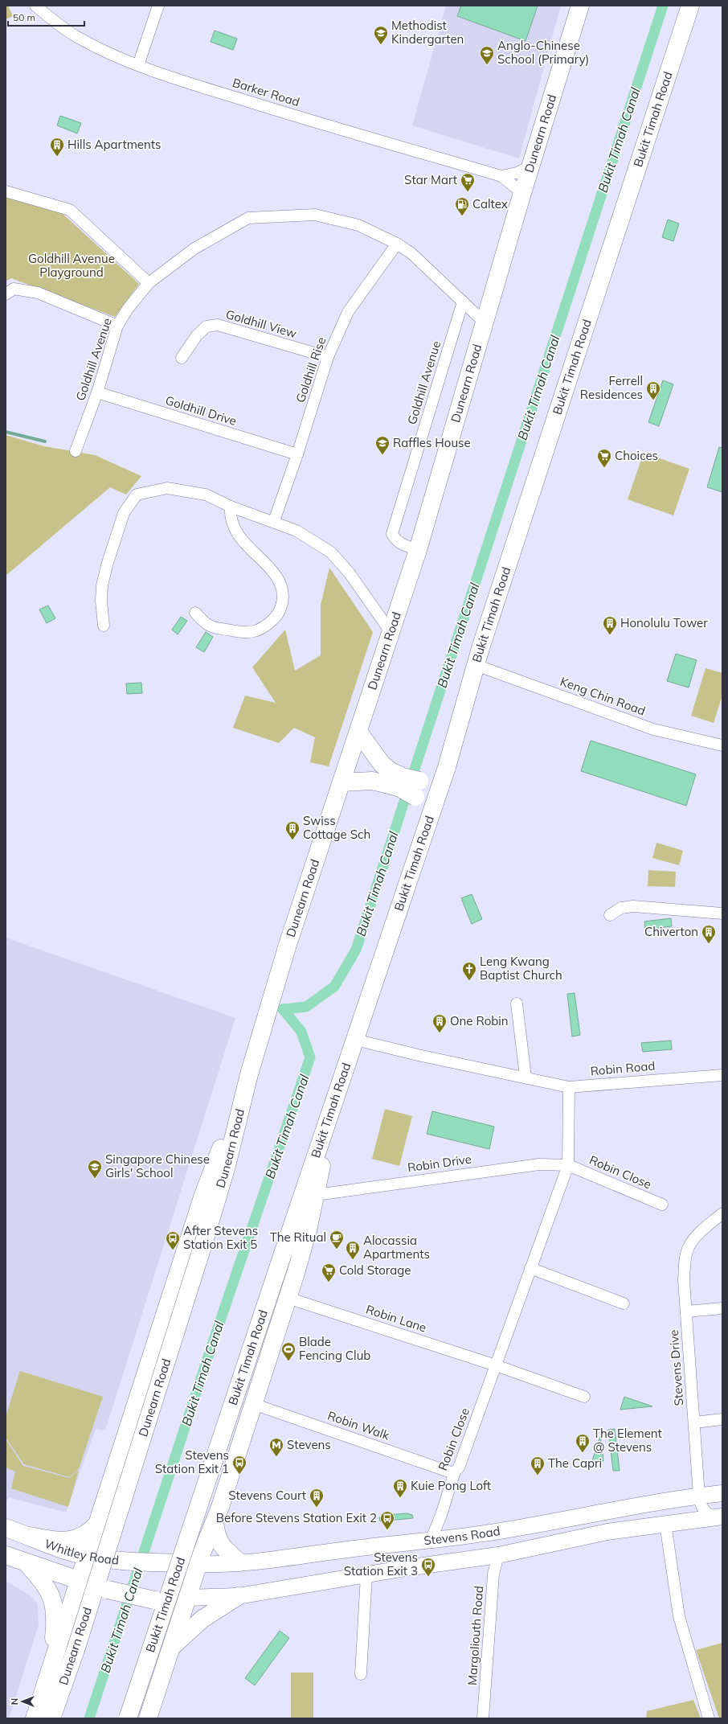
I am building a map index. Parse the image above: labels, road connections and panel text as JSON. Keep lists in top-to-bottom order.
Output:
{
  "streets": {
    "main road": [
      "Bukit Timah Road",
      "Dunearn Road",
      "Stevens Road",
      "Whitley Road"
    ],
    "street": [
      "Barker Road",
      "Goldhill View",
      "Goldhill Avenue",
      "Goldhill Rise",
      "Goldhill Drive",
      "Keng Chin Road",
      "Robin Road",
      "Robin Drive",
      "Robin Close",
      "Robin Lane",
      "Stevens Drive",
      "Robin Walk",
      "Margoliouth Road"
    ]
  },
  "crossings": [
    ["Barker Road", "Dunearn Road"],
    ["Bukit Timah Road", "Keng Chin Road"],
    ["Bukit Timah Road", "Robin Road"],
    ["Dunearn Road", "Goldhill Avenue"],
    ["Goldhill View", "Goldhill Rise"],
    ["Goldhill Avenue", "Goldhill Rise"],
    ["Goldhill Avenue", "Goldhill Drive"],
    ["Goldhill Rise", "Goldhill Drive"],
    ["Robin Road", "Robin Close"],
    ["Robin Drive", "Robin Close"],
    ["Robin Close", "Robin Lane"],
    ["Robin Close", "Robin Walk"],
    ["Robin Close", "Stevens Road"],
    ["Stevens Drive", "Stevens Road"],
    ["Stevens Road", "Whitley Road"],
    ["Stevens Road", "Margoliouth Road"]
  ],
  "water": ["Bukit Timah Canal"],
  "parks": ["Goldhill Avenue Playground"],
  "places": {
    "school or university": [
      "Methodist Kindergarten",
      "Anglo-Chinese School (Primary)",
      "Raffles House",
      "Singapore Chinese Girls' School"
    ],
    "building": [
      "Hills Apartments",
      "Ferrell Residences",
      "Honolulu Tower",
      "Swiss Cottage Sch",
      "Chiverton",
      "One Robin",
      "Alocassia Apartments",
      "The Element @ Stevens",
      "The Capri",
      "Kuie Pong Loft",
      "Stevens Court"
    ],
    "supermarket": ["Star Mart", "Choices", "Cold Storage"],
    "fuel station": ["Caltex"],
    "church": ["Leng Kwang Baptist Church"],
    "cafe": ["The Ritual"],
    "bus stop": [
      "After Stevens Station Exit 5",
      "Stevens Station Exit 1",
      "Before Stevens Station Exit 2",
      "Stevens Station Exit 3"
    ],
    "sports": ["Blade Fencing Club"],
    "metro station": ["Stevens"]
  },
  "scale_bar": "50 m",
  "north": "left"
}
